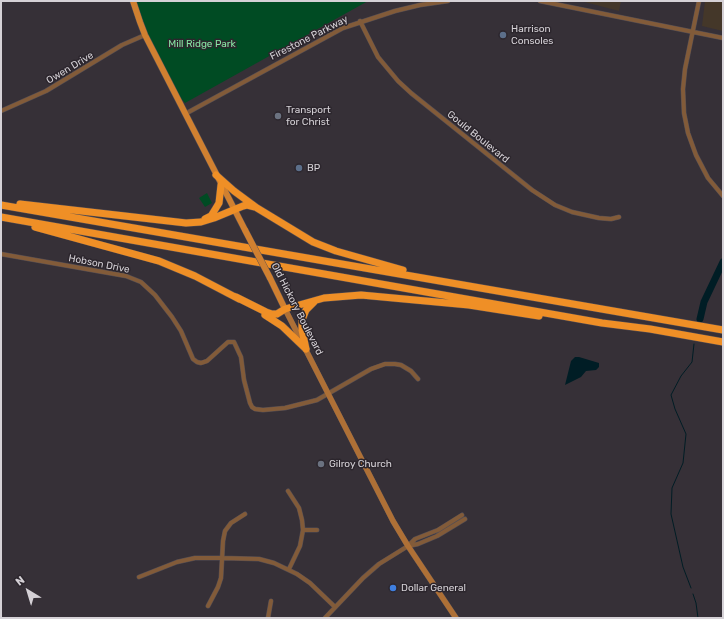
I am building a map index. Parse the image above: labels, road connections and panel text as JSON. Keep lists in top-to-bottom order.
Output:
{
  "streets": {
    "main road": ["Old Hickory Boulevard"],
    "street": [
      "Firestone Parkway",
      "Owen Drive",
      "Gould Boulevard",
      "Hobson Drive"
    ]
  },
  "crossings": [
    ["Firestone Parkway", "Gould Boulevard"],
    ["Firestone Parkway", "Old Hickory Boulevard"],
    ["Owen Drive", "Old Hickory Boulevard"],
    ["Hobson Drive", "Old Hickory Boulevard"]
  ],
  "parks": ["Mill Ridge Park"],
  "places": [
    "Harrison Consoles",
    "Transport for Christ",
    "BP",
    "Gilroy Church",
    "Dollar General"
  ],
  "north": "top left"
}
